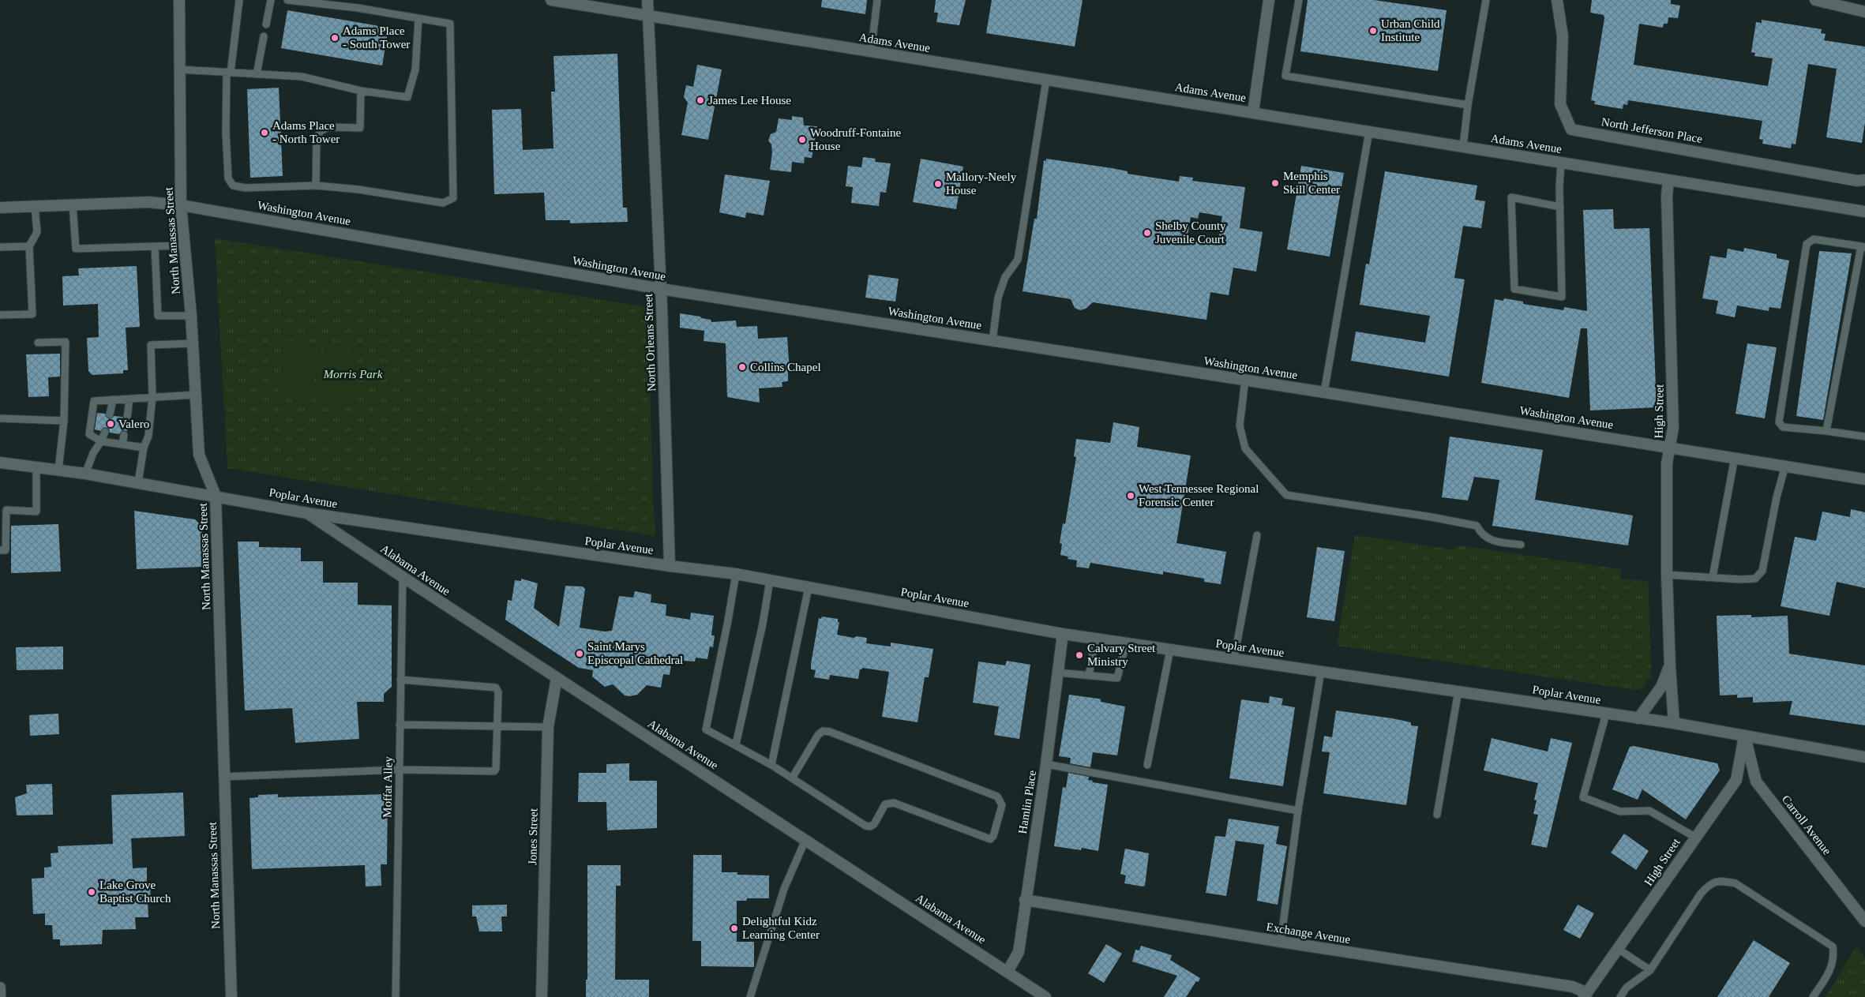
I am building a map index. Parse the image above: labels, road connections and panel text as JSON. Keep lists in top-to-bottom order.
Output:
{
  "streets": {
    "street": [
      "Adams Avenue",
      "North Jefferson Place",
      "Washington Avenue",
      "North Manassas Street",
      "North Orleans Street",
      "High Street",
      "Poplar Avenue",
      "Alabama Avenue",
      "Hamlin Place",
      "Carroll Avenue",
      "Jones Street",
      "Exchange Avenue"
    ],
    "lane": ["Moffat Alley"]
  },
  "crossings": [
    ["Adams Avenue", "North Orleans Street"],
    ["Adams Avenue", "High Street"],
    ["Washington Avenue", "North Manassas Street"],
    ["Washington Avenue", "North Orleans Street"],
    ["Washington Avenue", "High Street"],
    ["North Manassas Street", "Poplar Avenue"],
    ["North Orleans Street", "Poplar Avenue"],
    ["High Street", "Poplar Avenue"],
    ["High Street", "Carroll Avenue"],
    ["High Street", "Exchange Avenue"],
    ["Poplar Avenue", "Alabama Avenue"],
    ["Poplar Avenue", "Hamlin Place"],
    ["Poplar Avenue", "Carroll Avenue"],
    ["Alabama Avenue", "Moffat Alley"],
    ["Alabama Avenue", "Hamlin Place"],
    ["Alabama Avenue", "Jones Street"],
    ["Hamlin Place", "Exchange Avenue"]
  ],
  "parks": ["Morris Park"],
  "places": [
    "Urban Child Institute",
    "Adams Place - South Tower",
    "James Lee House",
    "Adams Place - North Tower",
    "Woodruff-Fontaine House",
    "Memphis Skill Center",
    "Mallory-Neely House",
    "Shelby County Juvenile Court",
    "Collins Chapel",
    "Valero",
    "West Tennessee Regional Forensic Center",
    "Saint Marys Episcopal Cathedral",
    "Calvary Street Ministry",
    "Lake Grove Baptist Church",
    "Delightful Kidz Learning Center"
  ]
}
